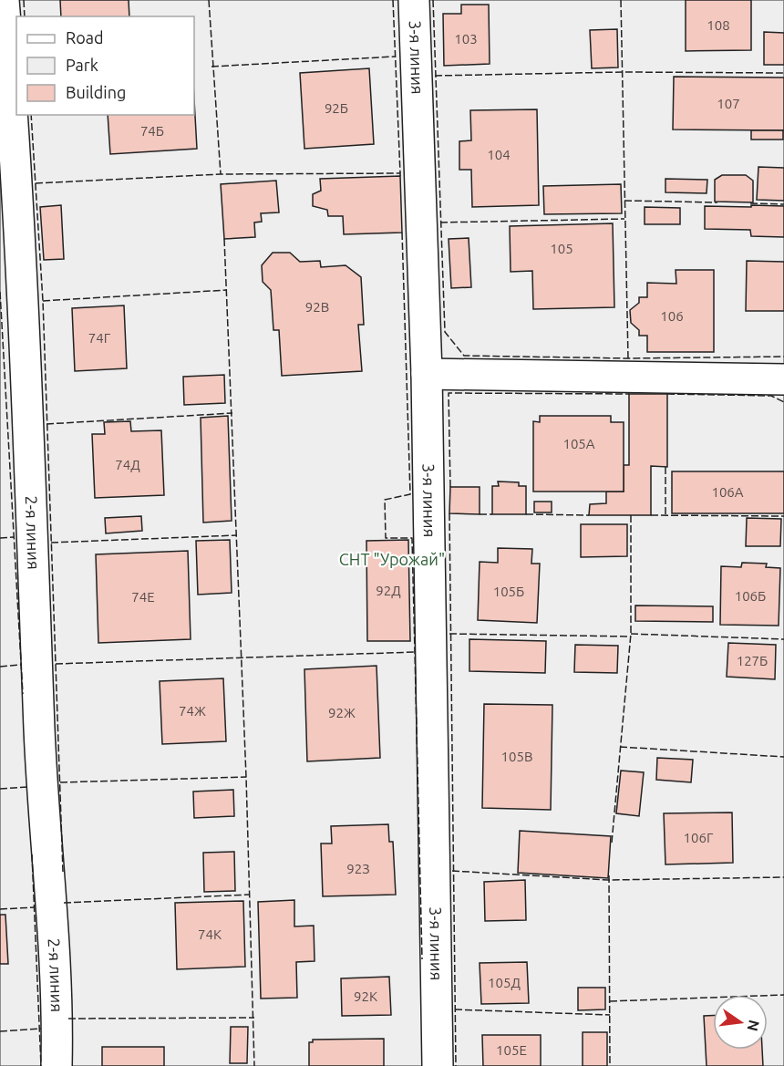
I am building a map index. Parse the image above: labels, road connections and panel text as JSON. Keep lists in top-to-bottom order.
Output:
{
  "streets": {
    "street": ["3-я линия", "2-я линия"]
  },
  "parks": ["СНТ \"Урожай\""],
  "house_numbers": [
    "108",
    "103",
    "107",
    "92Б",
    "74Б",
    "104",
    "105",
    "92В",
    "106",
    "74Г",
    "105А",
    "74Д",
    "106А",
    "92Д",
    "105Б",
    "106Б",
    "74Е",
    "127Б",
    "74Ж",
    "92Ж",
    "105В",
    "106Г",
    "92З",
    "74К",
    "105Д",
    "92К",
    "105Е"
  ],
  "legend": ["Road", "Park", "Building"],
  "north": "right"
}
